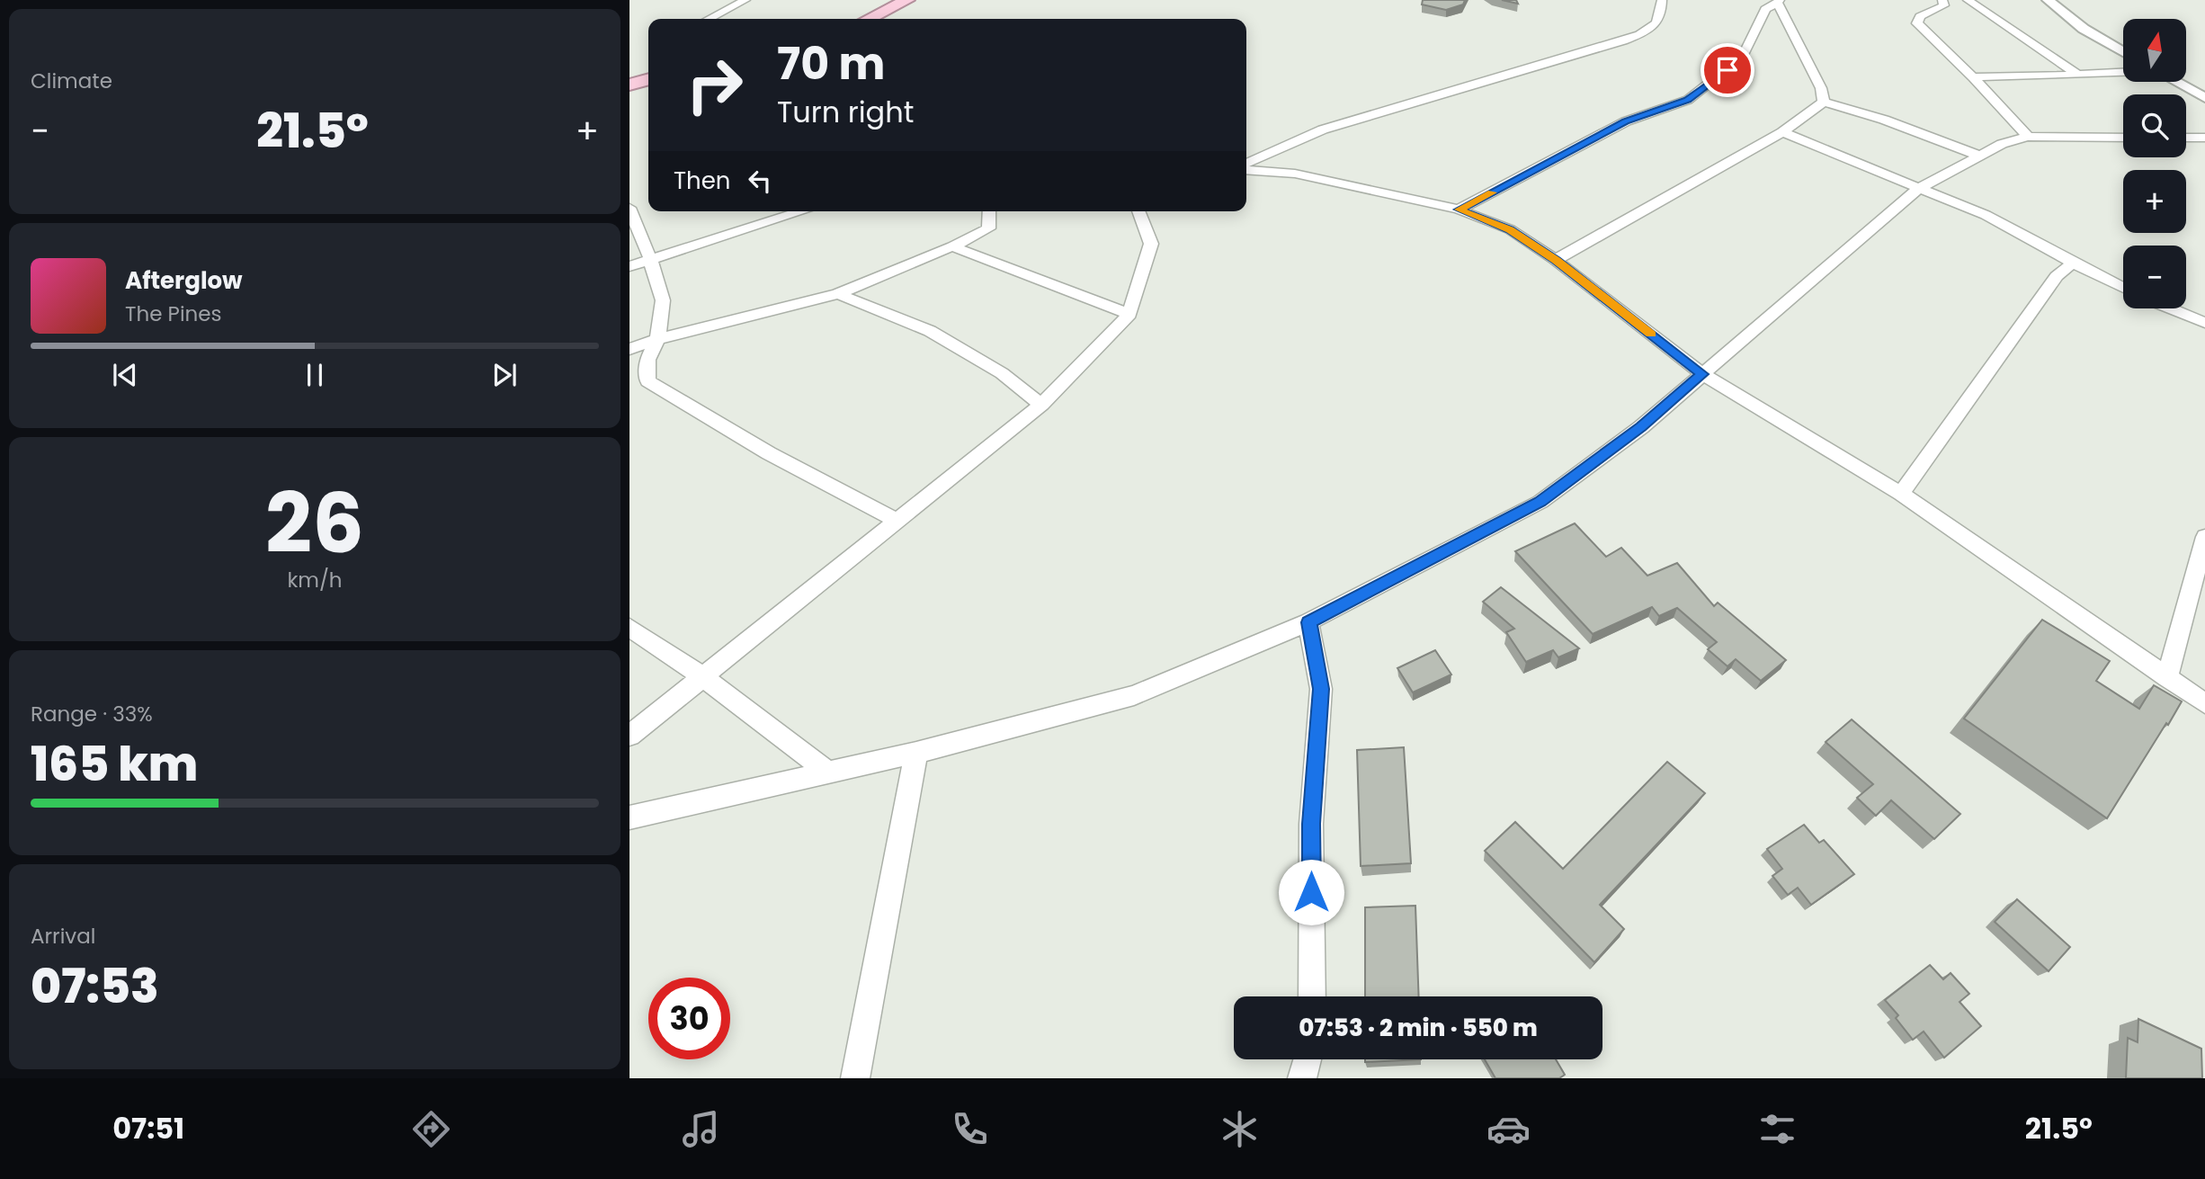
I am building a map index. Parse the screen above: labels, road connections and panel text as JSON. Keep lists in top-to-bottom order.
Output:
{
  "north": "top",
  "page": {
    "tile": [
      "Climate",
      ["26", "km/h"],
      ["Range · 33%", "165 km"],
      ["Arrival", "07:53"]
    ],
    "map_buttons": ["+", "−"],
    "turn": ["70 m", "Turn right"],
    "heat": ["−", "21.5°", "+"],
    "then": "Then",
    "song": ["Afterglow", "The Pines"],
    "limit": "30",
    "trip": "07:53 · 2 min · 550 m",
    "tabs": ["07:51", "21.5°"]
  }
}
